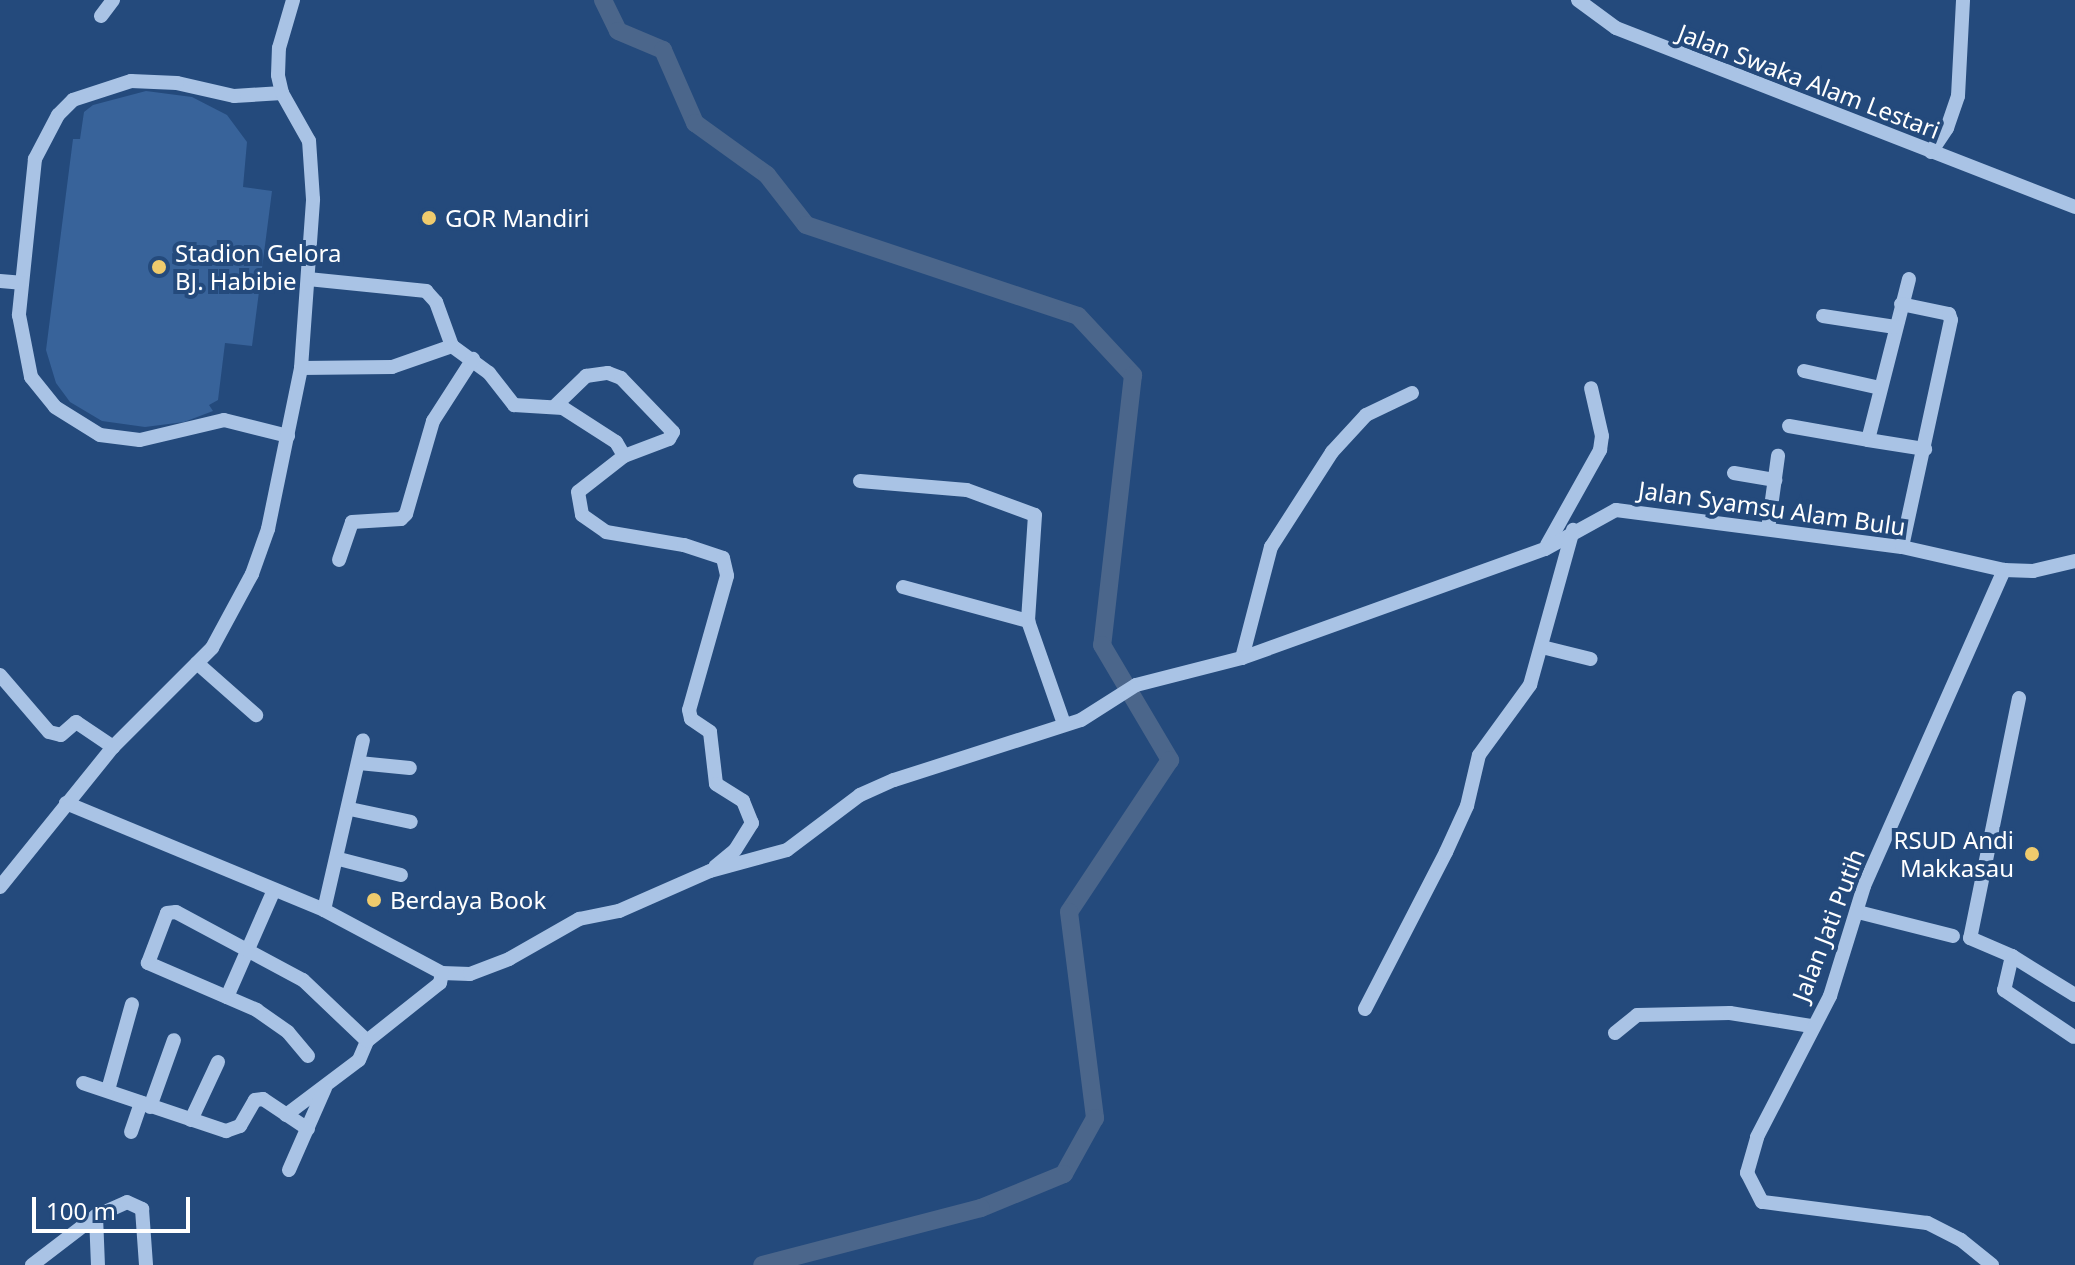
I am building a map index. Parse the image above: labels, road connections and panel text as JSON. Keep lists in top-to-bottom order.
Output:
{
  "streets": {
    "street": ["Jalan Swaka Alam Lestari", "Jalan Syamsu Alam Bulu", "Jalan Jati Putih"]
  },
  "crossings": [
    ["Jalan Syamsu Alam Bulu", "Jalan Jati Putih"]
  ],
  "places": [
    "GOR Mandiri",
    "Stadion Gelora BJ. Habibie",
    "RSUD Andi Makkasau",
    "Berdaya Book"
  ],
  "scale_bar": "100 m"
}
